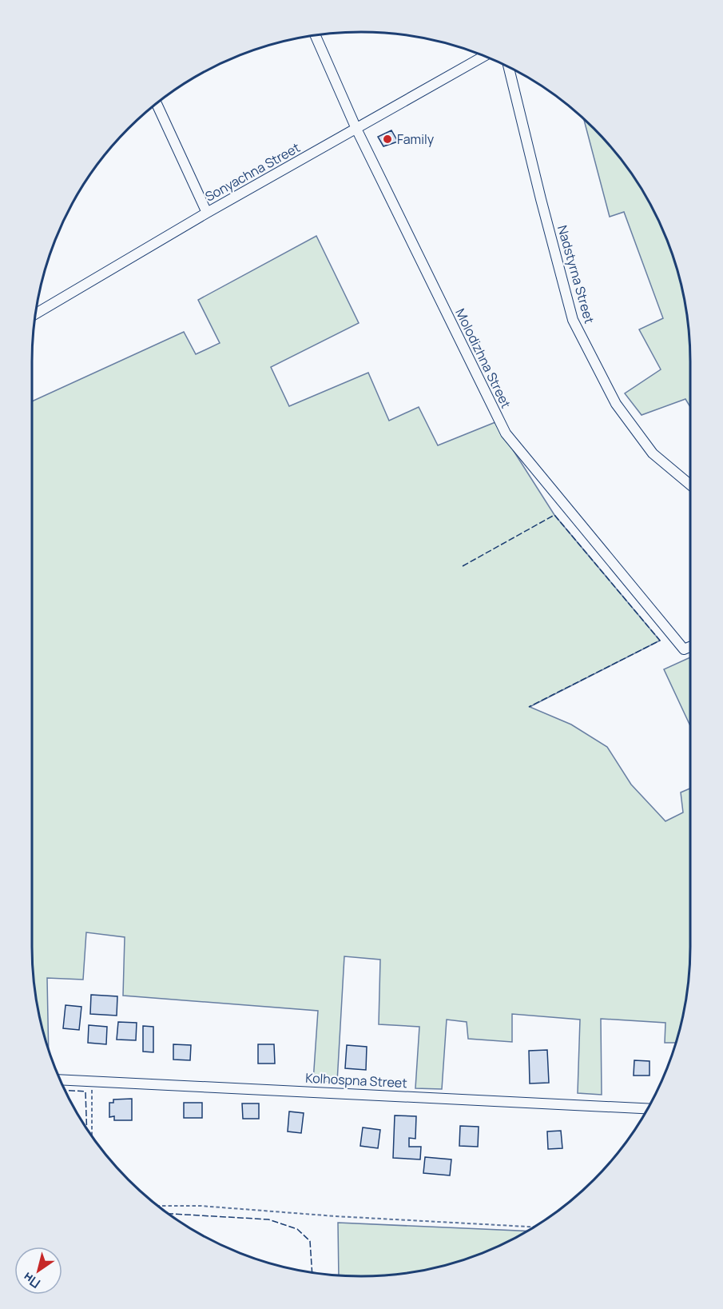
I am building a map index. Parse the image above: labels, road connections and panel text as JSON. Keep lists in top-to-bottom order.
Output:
{
  "streets": {
    "street": [
      "Sonyachna Street",
      "Nadstyrna Street",
      "Molodizhna Street",
      "Kolhospna Street"
    ]
  },
  "crossings": [
    ["Sonyachna Street", "Molodizhna Street"]
  ],
  "places": ["Family"],
  "north": "bottom left"
}
